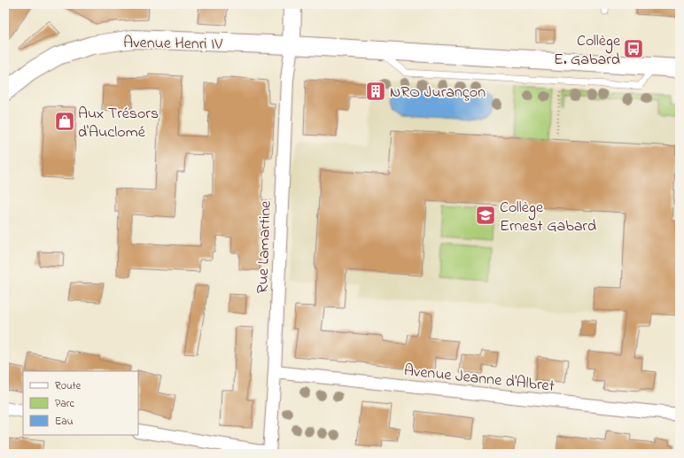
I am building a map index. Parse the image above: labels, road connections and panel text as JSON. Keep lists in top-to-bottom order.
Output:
{
  "streets": {
    "main road": ["Avenue Henri IV"],
    "street": ["Rue Lamartine", "Avenue Jeanne d'Albret"]
  },
  "crossings": [
    ["Avenue Henri IV", "Rue Lamartine"],
    ["Rue Lamartine", "Avenue Jeanne d'Albret"]
  ],
  "places": {
    "bus stop": ["Collège E. Gabard"],
    "building": ["NRO Jurançon"],
    "shop": ["Aux Trésors d'Auclomé"],
    "school or university": ["Collège Ernest Gabard"]
  },
  "legend": ["Route", "Parc", "Eau"]
}
